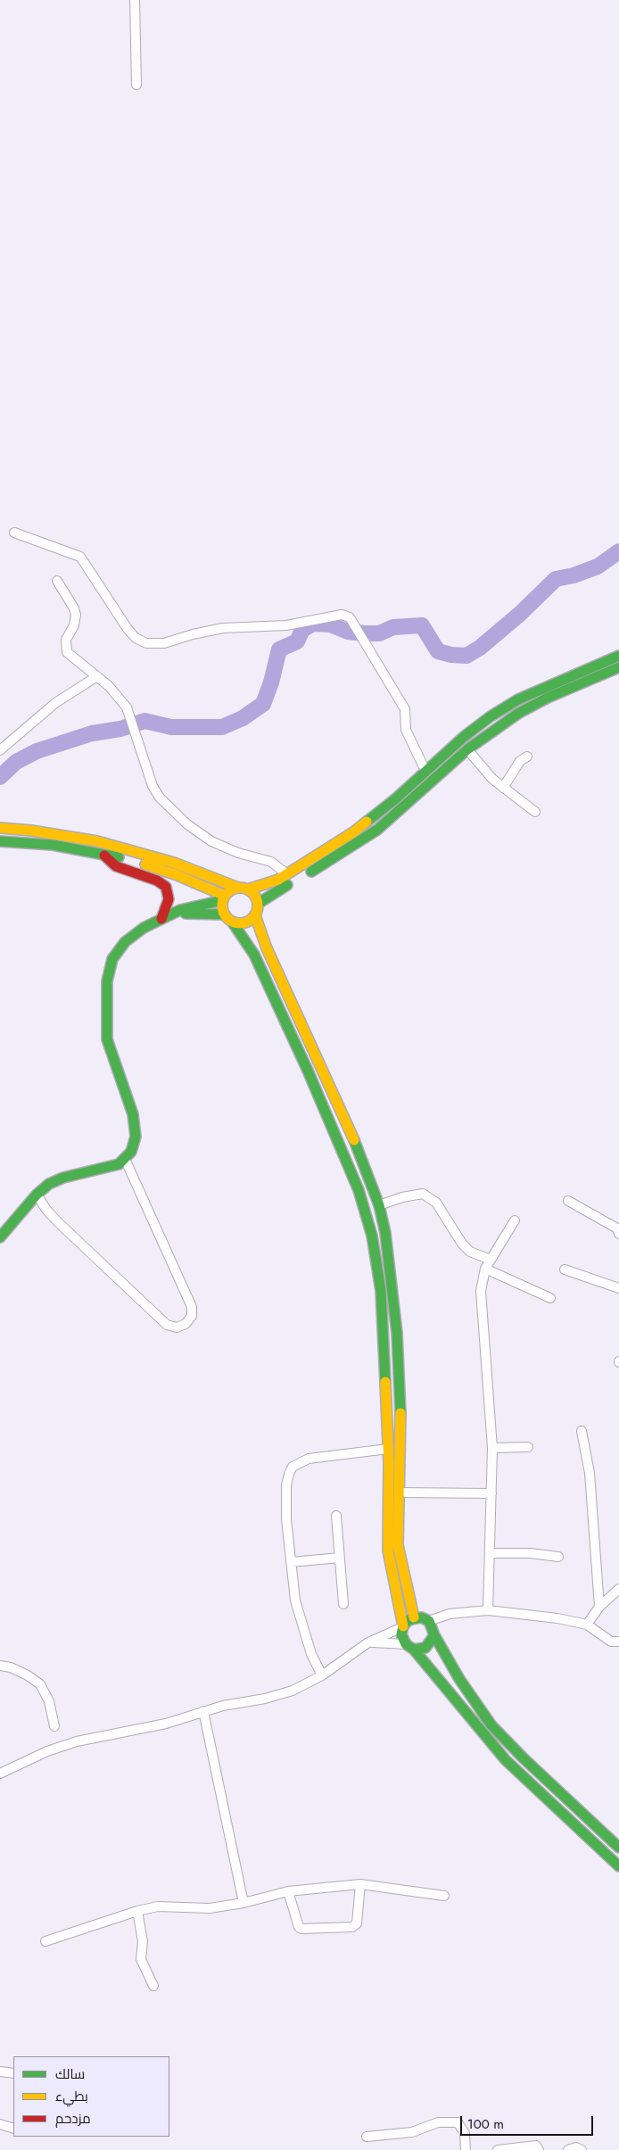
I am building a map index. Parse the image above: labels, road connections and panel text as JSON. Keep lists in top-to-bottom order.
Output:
{
  "legend": ["سالك", "بطيء", "مزدحم"],
  "scale_bar": "100 m"
}
